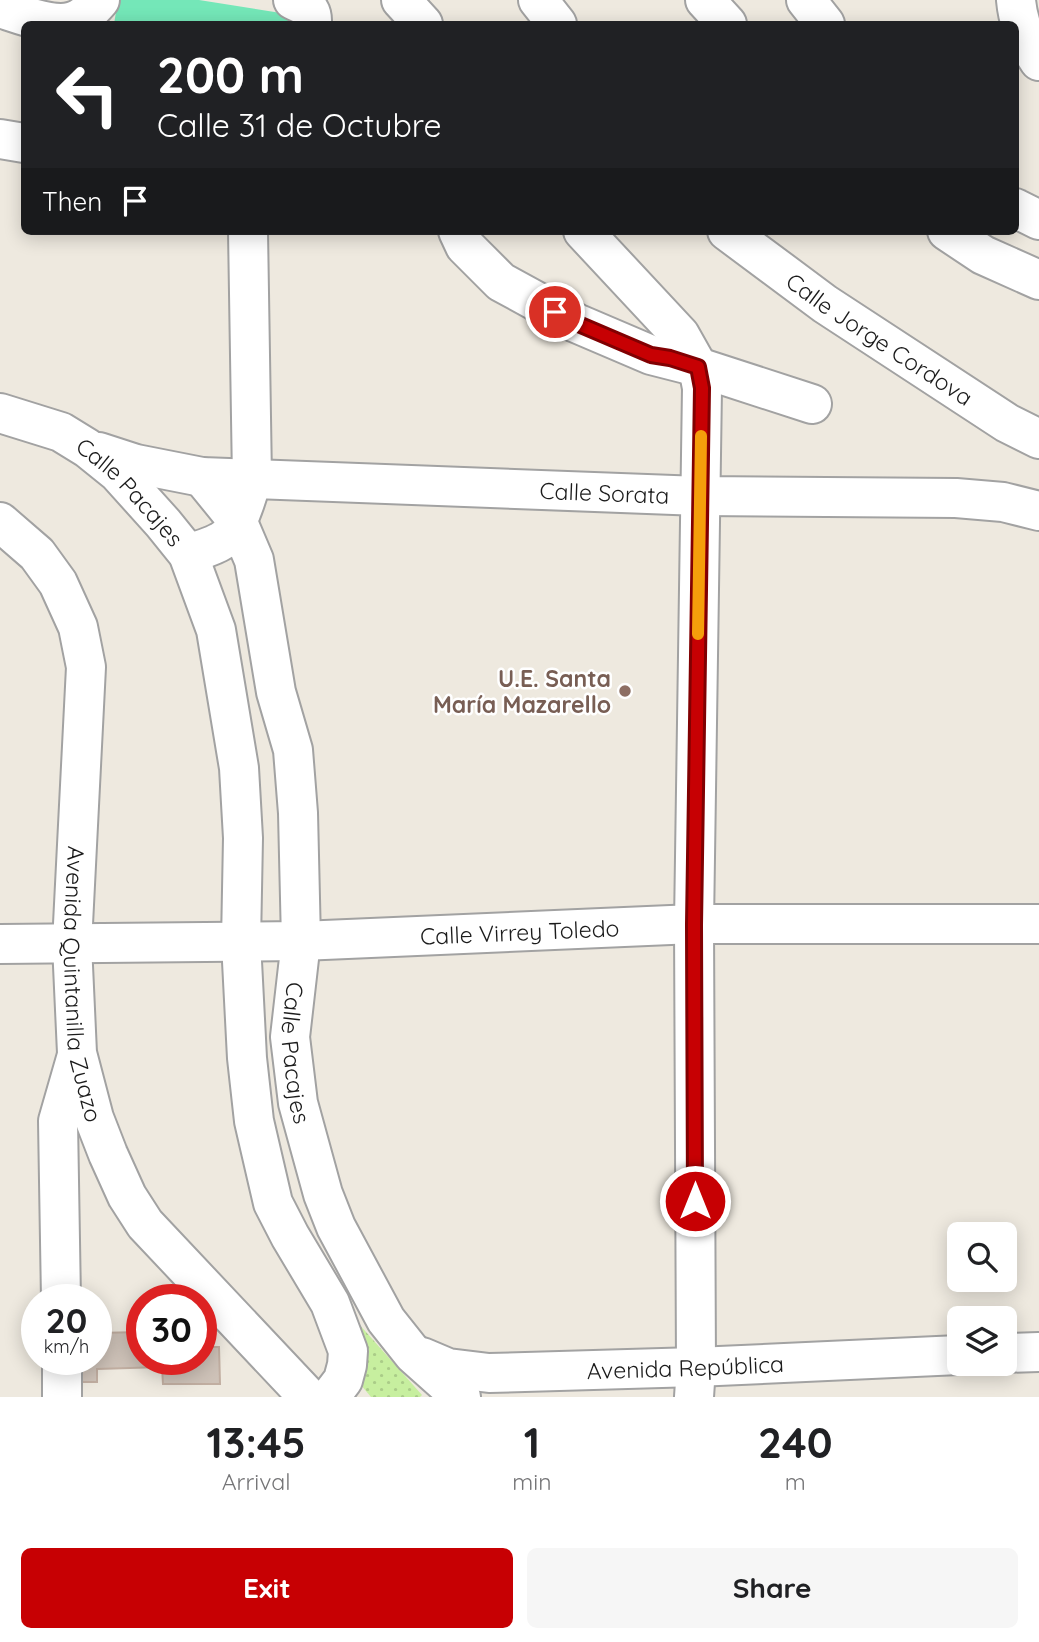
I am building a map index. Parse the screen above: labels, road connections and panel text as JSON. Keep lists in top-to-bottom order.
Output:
{
  "streets": {
    "street": [
      "Calle Jorge Cordova",
      "Calle Sorata",
      "Calle Pacajes",
      "Calle Virrey Toledo",
      "Avenida Quintanilla Zuazo",
      "Avenida República"
    ]
  },
  "crossings": [
    ["Calle Sorata", "Calle Pacajes"],
    ["Calle Pacajes", "Calle Virrey Toledo"],
    ["Calle Pacajes", "Avenida República"],
    ["Calle Virrey Toledo", "Avenida Quintanilla Zuazo"]
  ],
  "places": ["U.E. Santa María Mazarello"],
  "page": {
    "turn": ["200 m", "Calle 31 de Octubre"],
    "then": "Then",
    "speed": "20 km/h",
    "limit": "30",
    "eta": [
      "13:45",
      "Arrival",
      "1",
      "min",
      "240",
      "m"
    ],
    "buttons": ["Exit", "Share"]
  }
}
